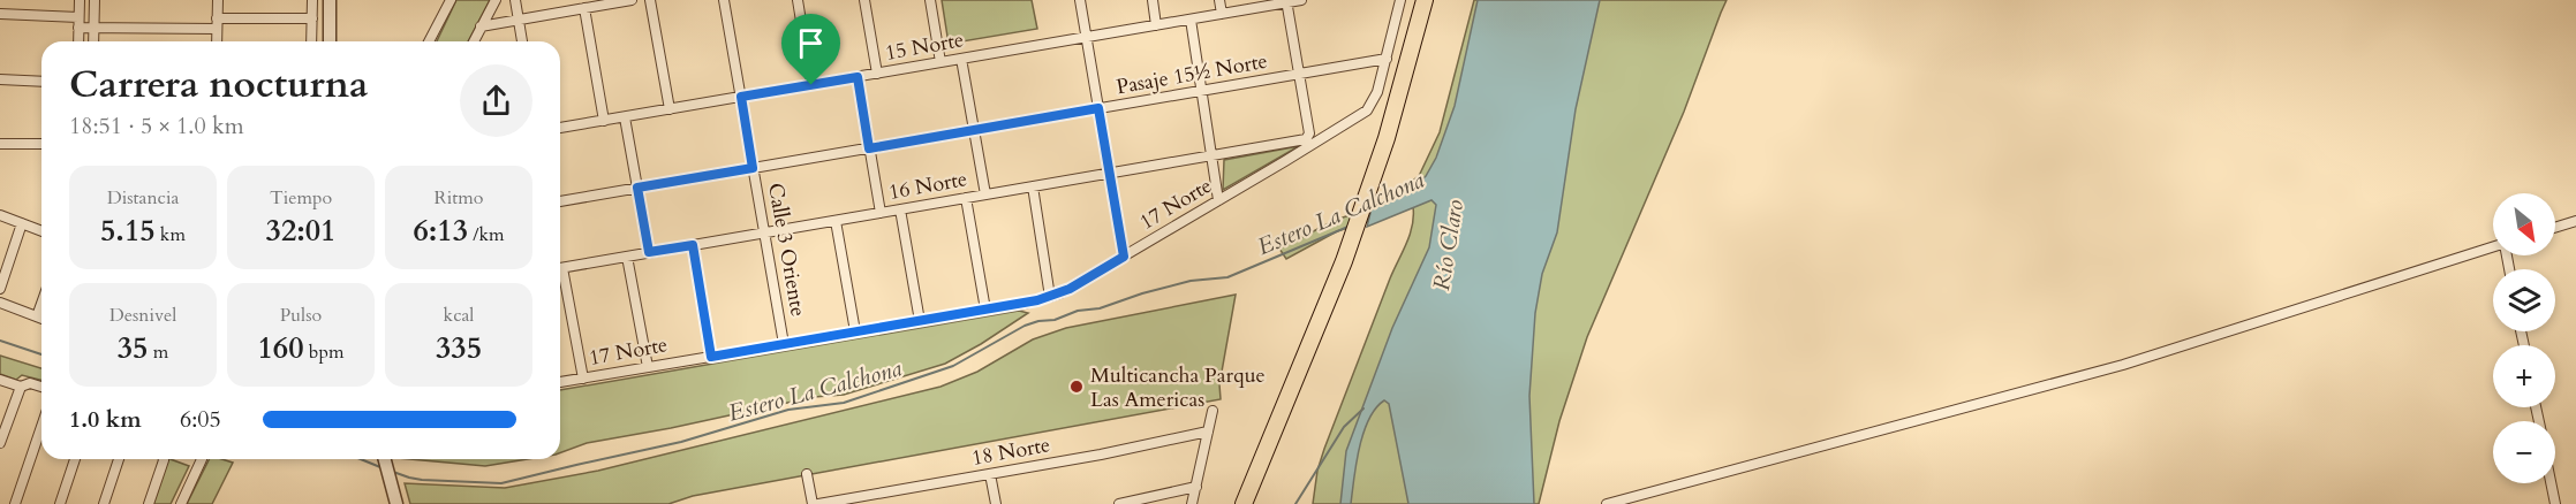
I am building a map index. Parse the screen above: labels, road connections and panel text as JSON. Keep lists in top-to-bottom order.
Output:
{
  "streets": {
    "street": [
      "15 Norte",
      "Pasaje 15½ Norte",
      "16 Norte",
      "17 Norte",
      "Calle 3 Oriente",
      "18 Norte"
    ]
  },
  "crossings": [
    ["15 Norte", "Calle 3 Oriente"],
    ["Pasaje 15½ Norte", "16 Norte"],
    ["Pasaje 15½ Norte", "17 Norte"],
    ["Pasaje 15½ Norte", "Calle 3 Oriente"],
    ["16 Norte", "Calle 3 Oriente"],
    ["17 Norte", "Calle 3 Oriente"]
  ],
  "water": ["Estero La Calchona", "Río Claro"],
  "places": ["Multicancha Parque Las Americas"],
  "north": "bottom right",
  "page": {
    "heading": ["Carrera nocturna", "18:51 · 5 × 1.0 km"],
    "stats": [
      ["Distancia", "5.15 km"],
      ["Tiempo", "32:01"],
      ["Ritmo", "6:13 /km"],
      ["Desnivel", "35 m"],
      ["Pulso", "160 bpm"],
      ["kcal", "335"]
    ],
    "map_buttons": ["+", "−"],
    "list": [
      {
        "name": "1.0 km",
        "note": "6:05"
      }
    ]
  }
}
